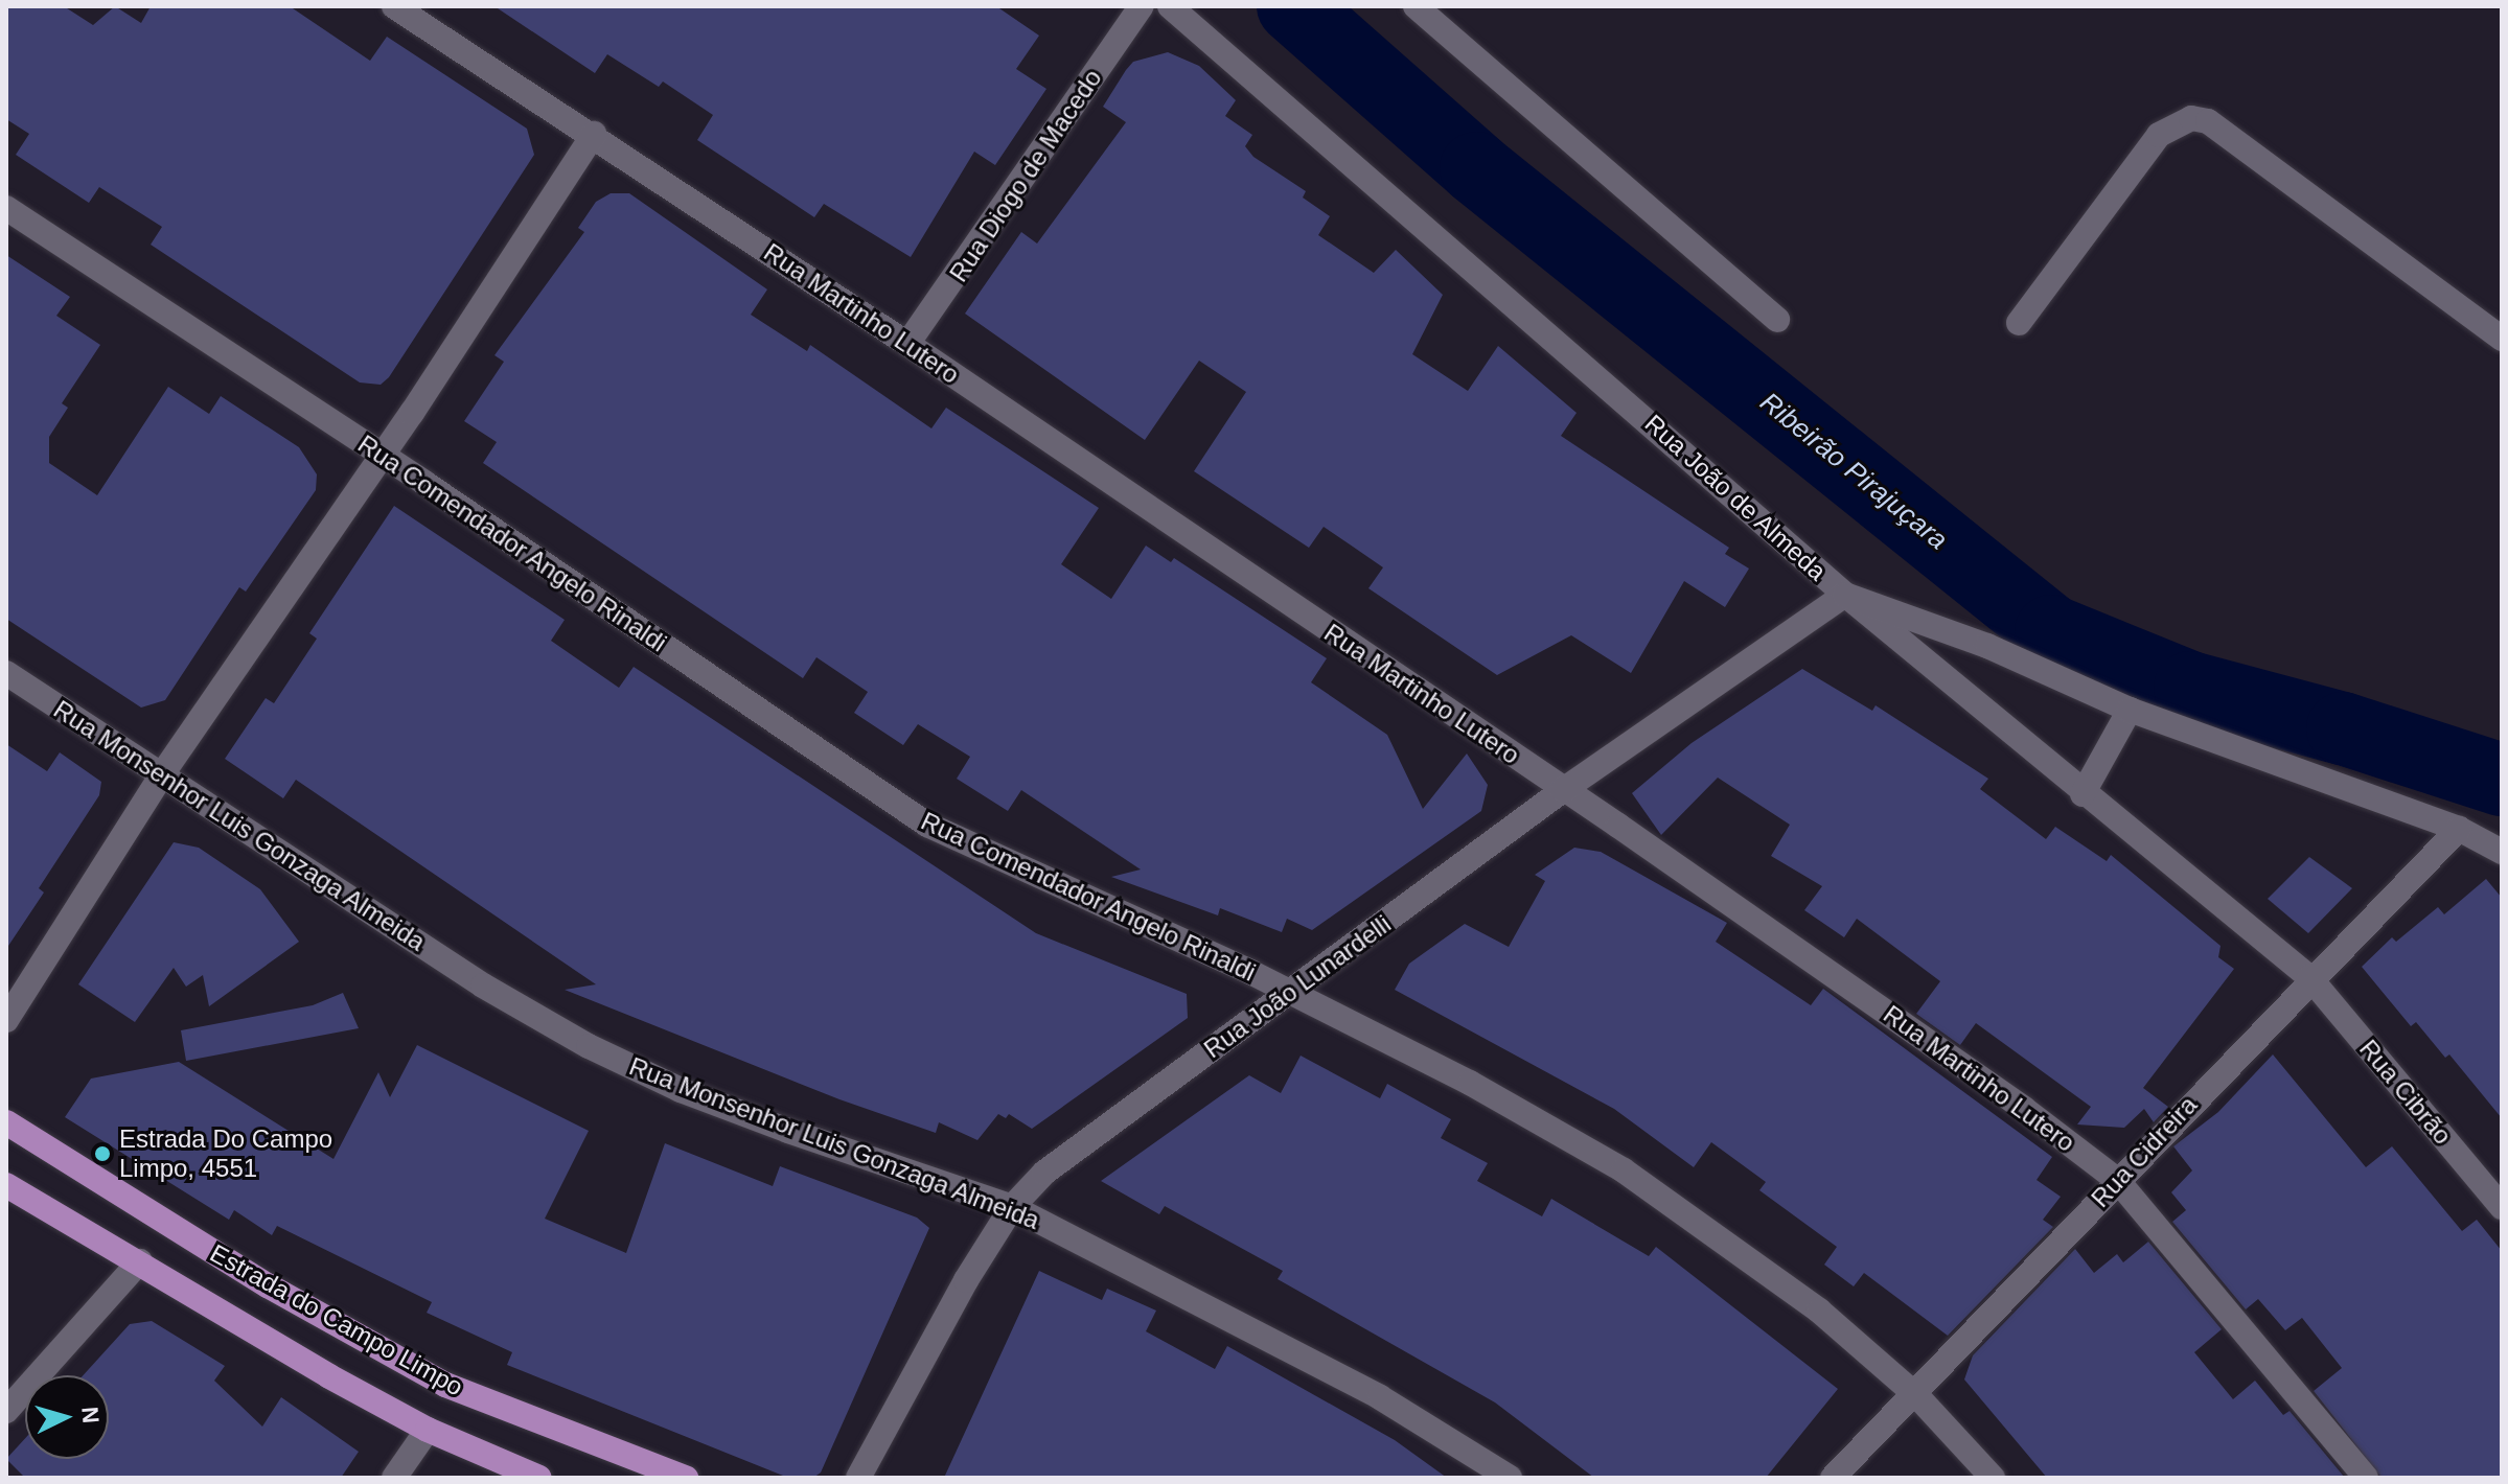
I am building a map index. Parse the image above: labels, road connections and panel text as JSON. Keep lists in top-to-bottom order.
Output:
{
  "streets": {
    "main road": ["Estrada do Campo Limpo"],
    "street": [
      "Rua Diogo de Macedo",
      "Rua Martinho Lutero",
      "Rua João de Almeda",
      "Rua Comendador Angelo Rinaldi",
      "Rua Monsenhor Luis Gonzaga Almeida",
      "Rua João Lunardelli",
      "Rua Cibrão",
      "Rua Cidreira"
    ]
  },
  "crossings": [
    ["Rua Diogo de Macedo", "Rua Martinho Lutero"],
    ["Rua Martinho Lutero", "Rua João Lunardelli"],
    ["Rua Martinho Lutero", "Rua Cidreira"],
    ["Rua João de Almeda", "Rua João Lunardelli"],
    ["Rua João de Almeda", "Rua Cibrão"],
    ["Rua João de Almeda", "Rua Cidreira"],
    ["Rua Comendador Angelo Rinaldi", "Rua João Lunardelli"],
    ["Rua Comendador Angelo Rinaldi", "Rua Cidreira"],
    ["Rua Monsenhor Luis Gonzaga Almeida", "Rua João Lunardelli"],
    ["Rua Cibrão", "Rua Cidreira"]
  ],
  "water": ["Ribeirão Pirajuçara"],
  "places": ["Estrada Do Campo Limpo, 4551"],
  "north": "right"
}
